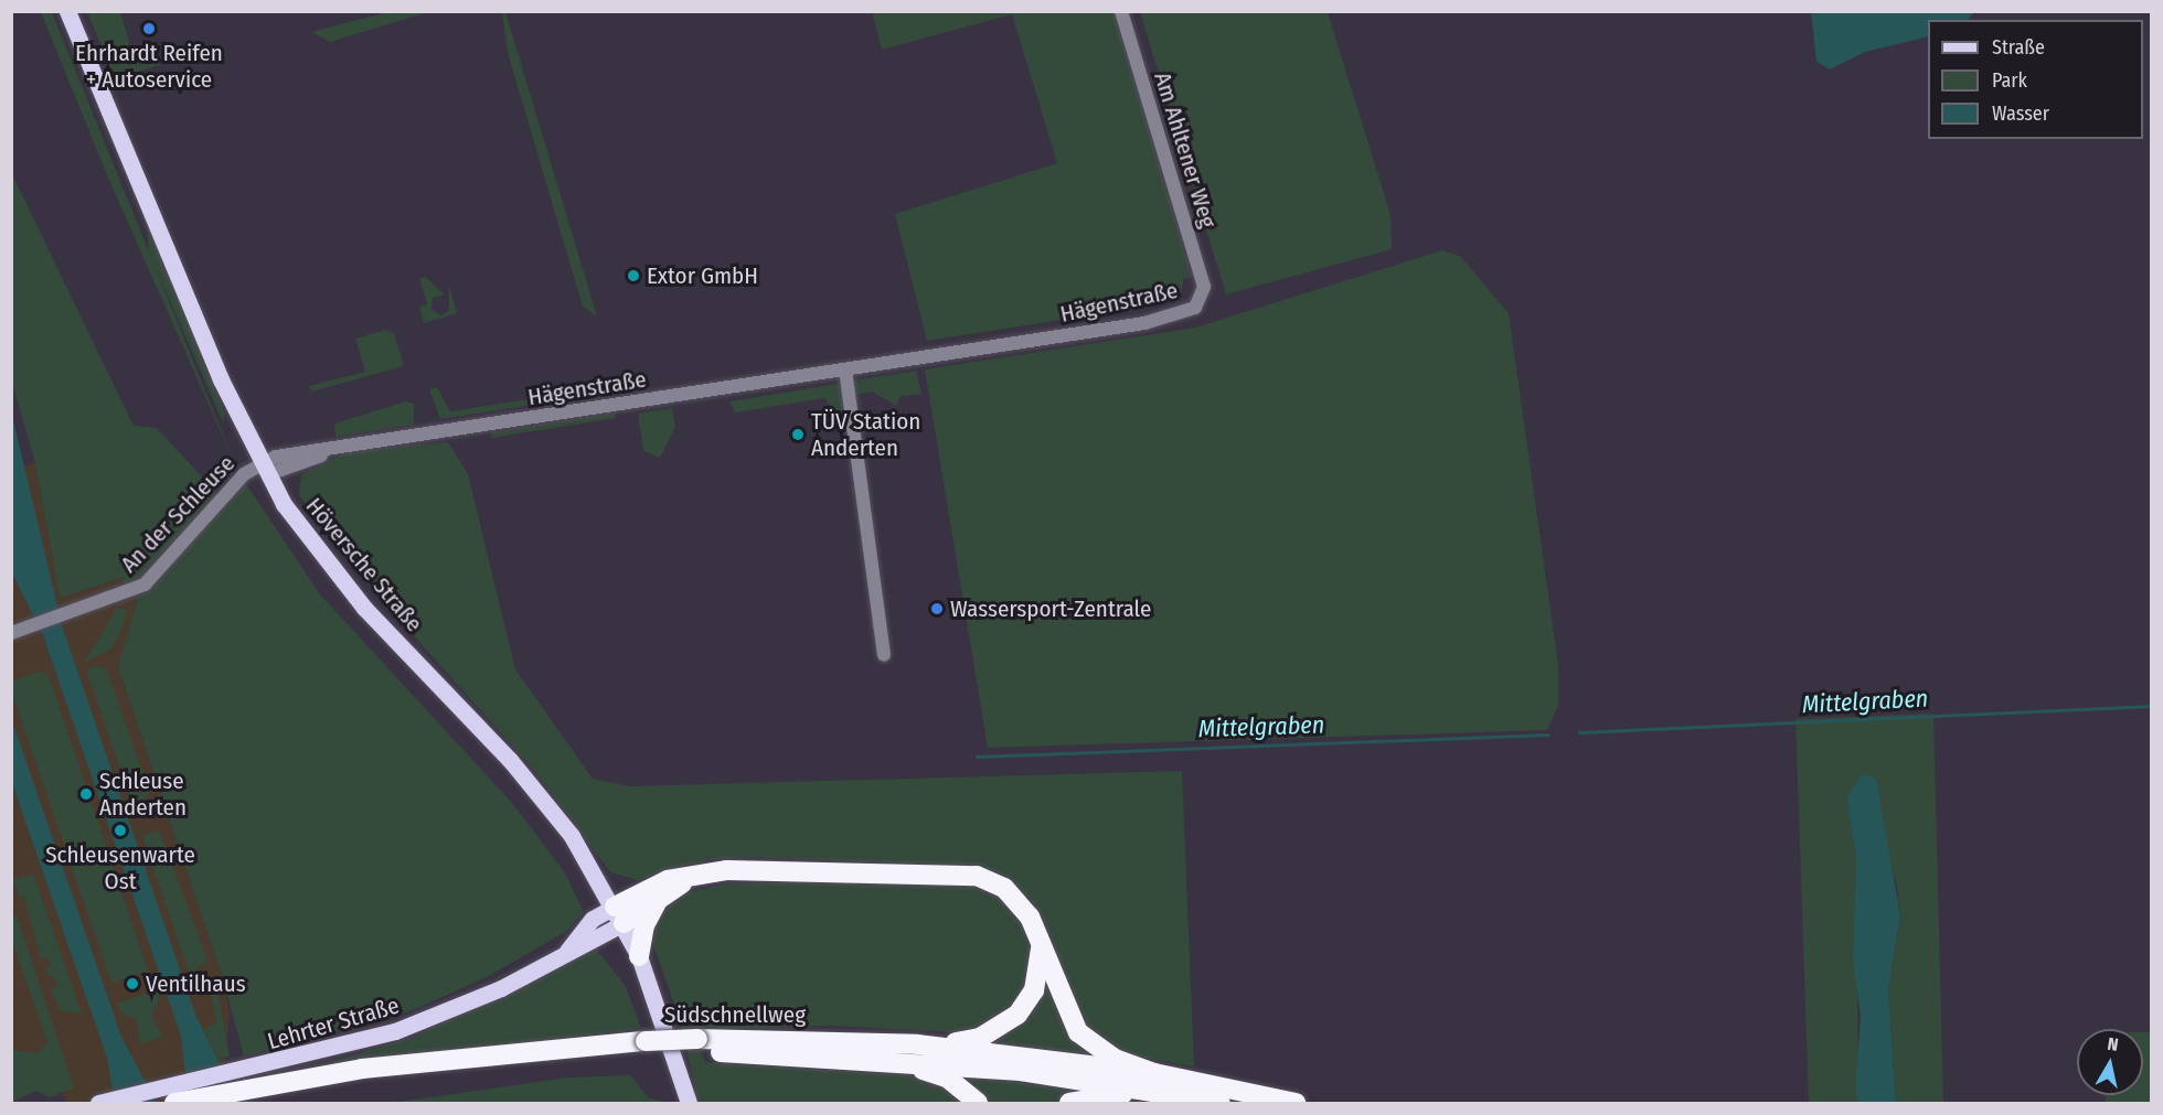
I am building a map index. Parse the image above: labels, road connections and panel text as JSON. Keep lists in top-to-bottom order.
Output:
{
  "streets": {
    "highway": ["Südschnellweg"],
    "main road": ["Höversche Straße", "Lehrter Straße"],
    "street": ["Am Ahltener Weg", "Hägenstraße", "An der Schleuse"]
  },
  "crossings": [
    ["Am Ahltener Weg", "Hägenstraße"],
    ["Hägenstraße", "An der Schleuse"],
    ["Hägenstraße", "Höversche Straße"],
    ["An der Schleuse", "Höversche Straße"],
    ["Höversche Straße", "Lehrter Straße"],
    ["Südschnellweg", "Lehrter Straße"]
  ],
  "water": ["Mittelgraben"],
  "places": [
    "Ehrhardt Reifen + Autoservice",
    "Extor GmbH",
    "TÜV Station Anderten",
    "Wassersport-Zentrale",
    "Schleuse Anderten",
    "Schleusenwarte Ost",
    "Ventilhaus"
  ],
  "legend": ["Straße", "Park", "Wasser"],
  "north": "top"
}
